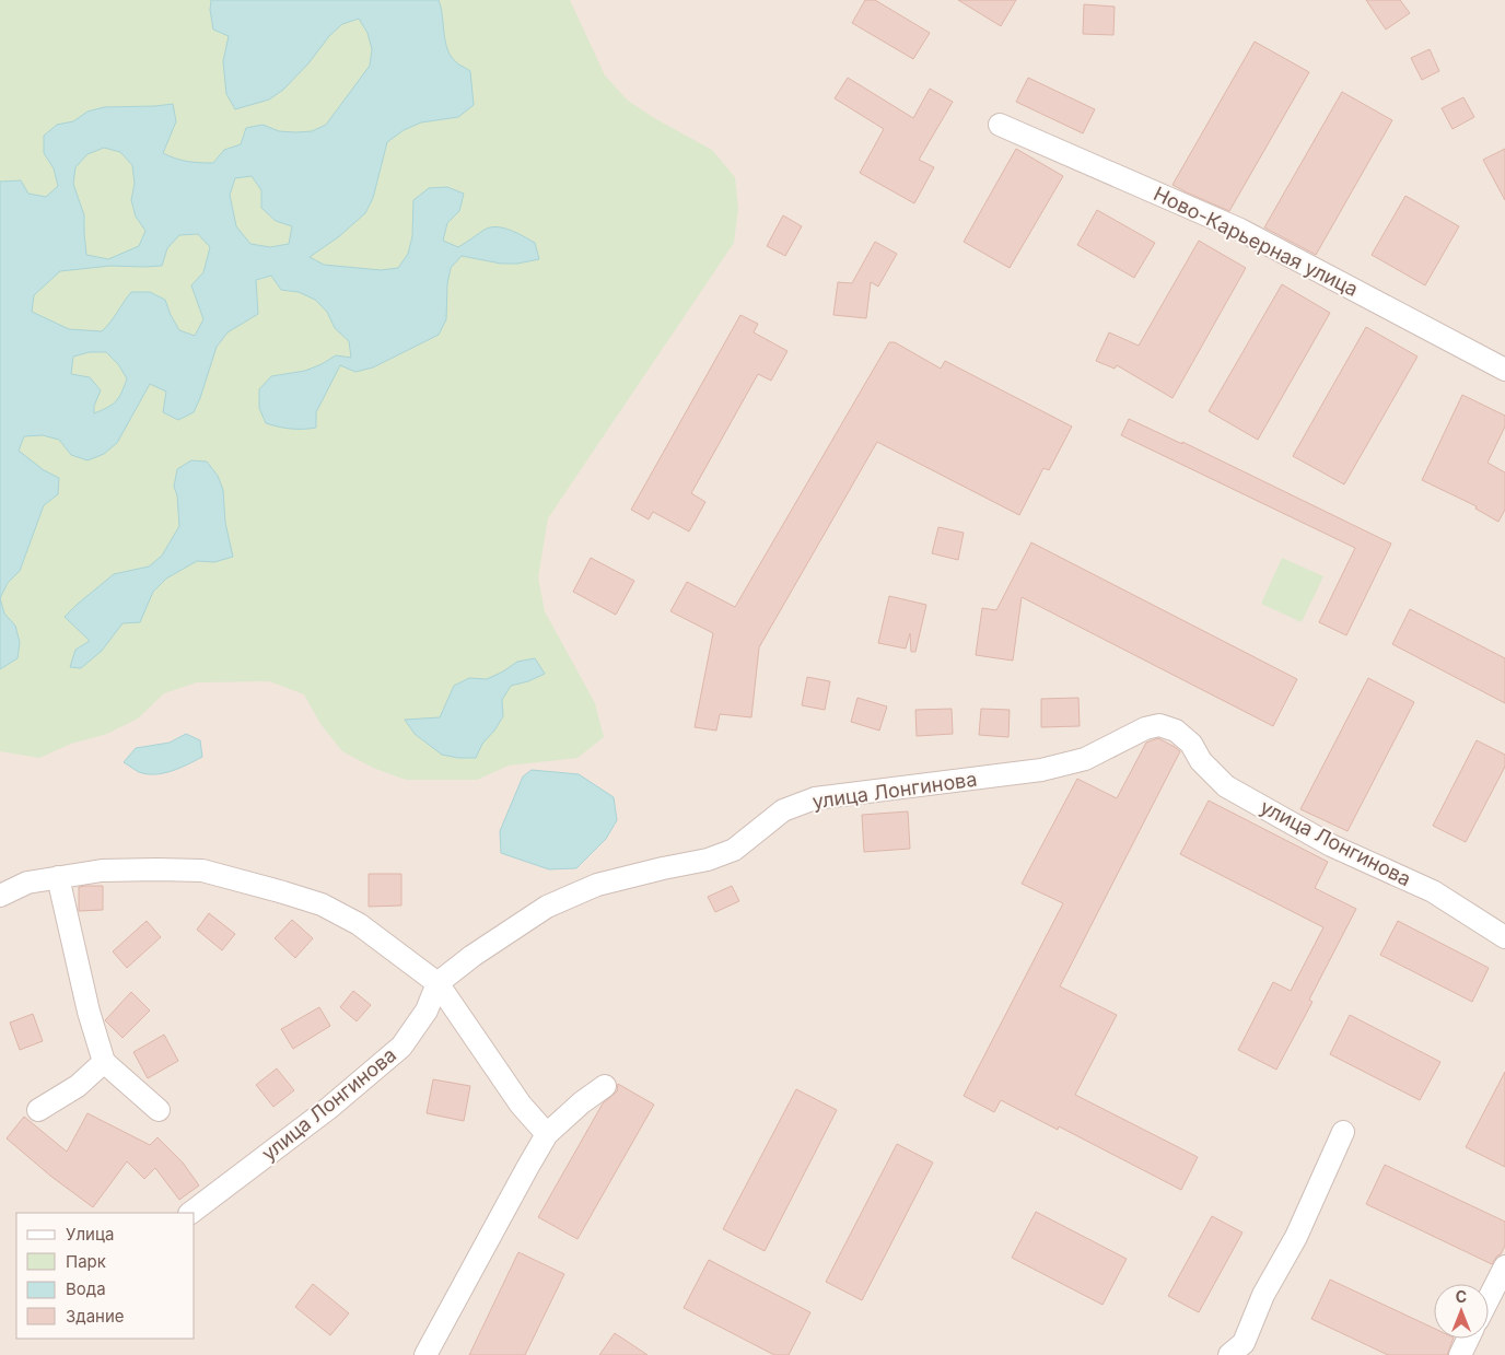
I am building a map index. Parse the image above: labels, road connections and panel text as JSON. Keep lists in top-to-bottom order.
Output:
{
  "streets": {
    "street": ["Ново-Карьерная улица", "улица Лонгинова"]
  },
  "legend": [
    "Улица",
    "Парк",
    "Вода",
    "Здание"
  ],
  "north": "top"
}
